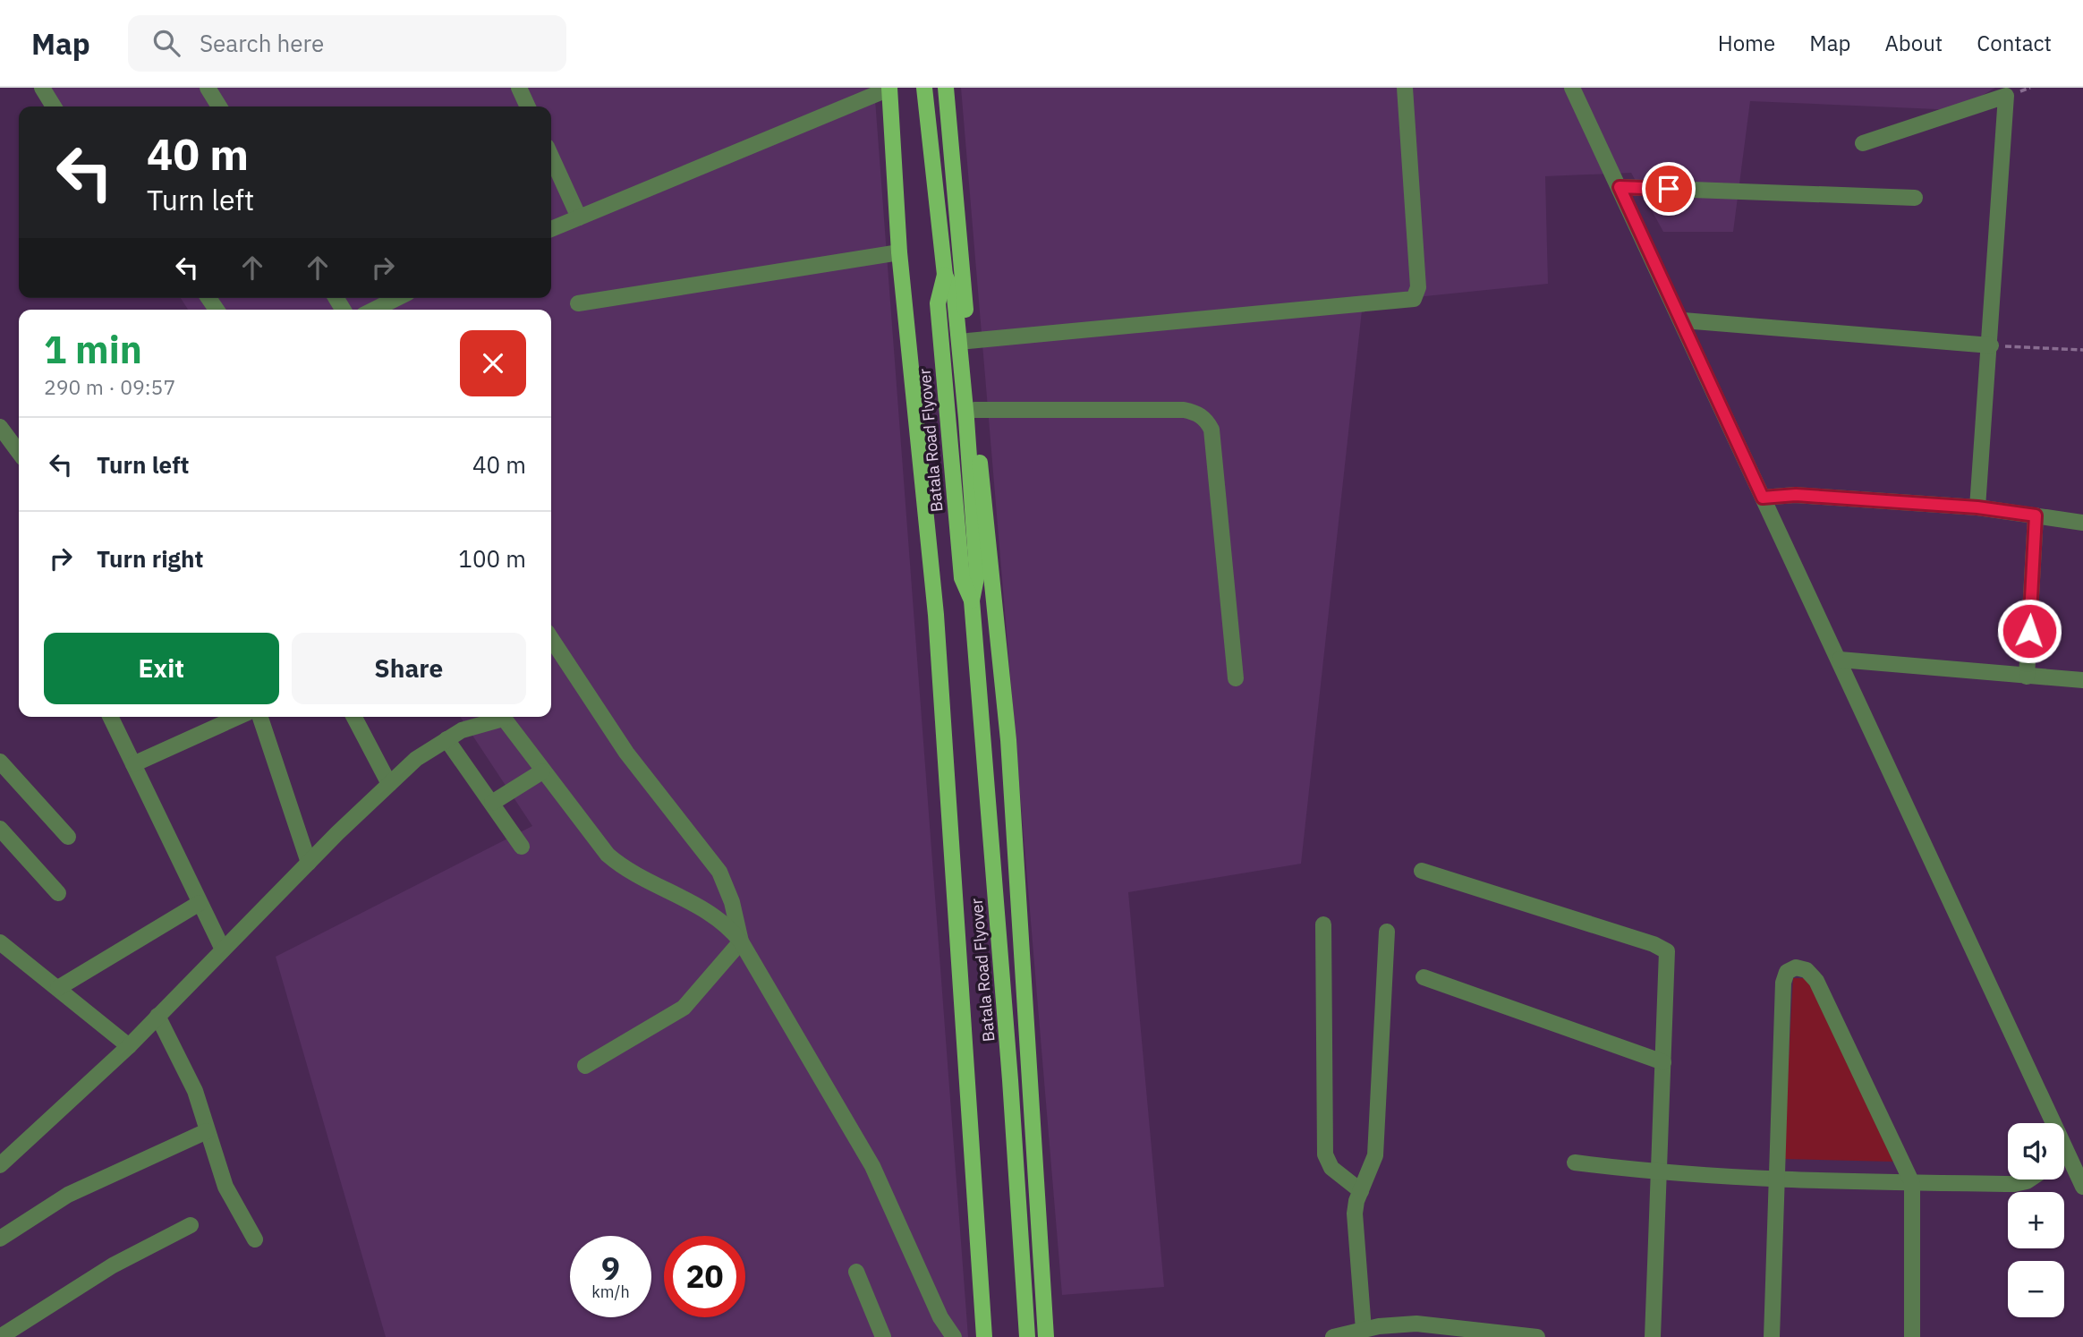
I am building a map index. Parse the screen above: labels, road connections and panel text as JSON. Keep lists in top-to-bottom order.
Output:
{
  "streets": {
    "main road": ["Batala Road Flyover"]
  },
  "page": {
    "header": "Map",
    "search": "Search here",
    "nav": [
      "Home",
      "Map",
      "About",
      "Contact"
    ],
    "turn": ["40 m", "Turn left"],
    "heading": ["1 min", "290 m · 09:57"],
    "list": [
      {
        "name": "Turn left",
        "value": "40 m"
      },
      {
        "name": "Turn right",
        "value": "100 m"
      }
    ],
    "buttons": ["Exit", "Share"],
    "map_buttons": ["+", "−"],
    "speed": "9 km/h",
    "limit": "20"
  }
}
